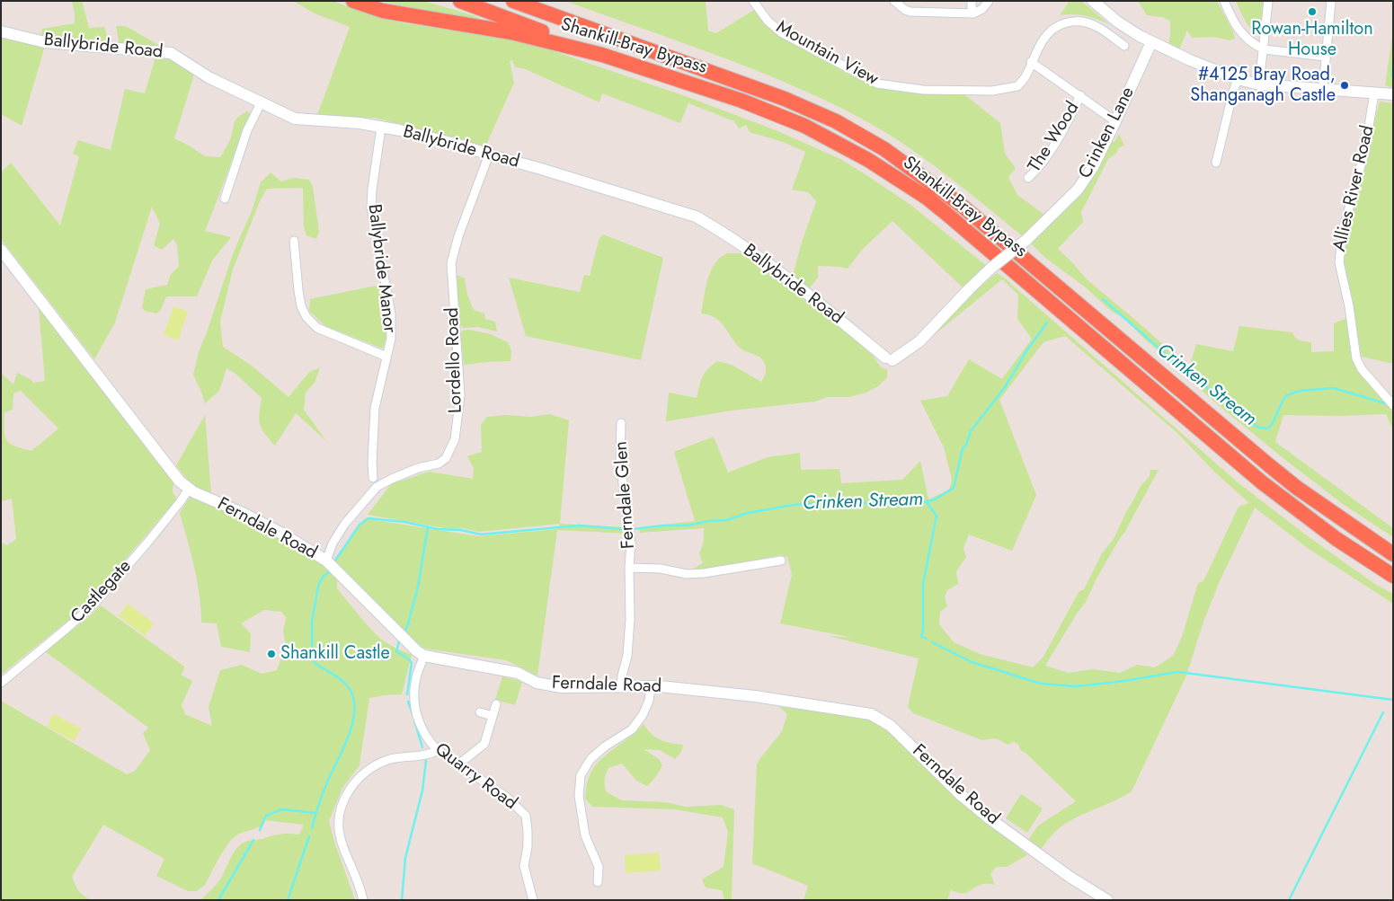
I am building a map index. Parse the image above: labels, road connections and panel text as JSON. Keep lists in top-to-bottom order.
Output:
{
  "streets": {
    "highway": ["Shankill-Bray Bypass"],
    "street": [
      "Ballybride Road",
      "Mountain View",
      "Crinken Lane",
      "The Wood",
      "Allies River Road",
      "Ballybride Manor",
      "Lordello Road",
      "Ferndale Glen",
      "Ferndale Road",
      "Castlegate",
      "Quarry Road"
    ]
  },
  "crossings": [
    ["Ballybride Road", "Crinken Lane"],
    ["Ballybride Road", "Ballybride Manor"],
    ["Ballybride Road", "Lordello Road"],
    ["Lordello Road", "Ferndale Road"],
    ["Ferndale Glen", "Ferndale Road"],
    ["Ferndale Road", "Castlegate"],
    ["Ferndale Road", "Quarry Road"]
  ],
  "water": ["Crinken Stream"],
  "places": ["Rowan-Hamilton House", "#4125 Bray Road, Shanganagh Castle", "Shankill Castle"]
}
